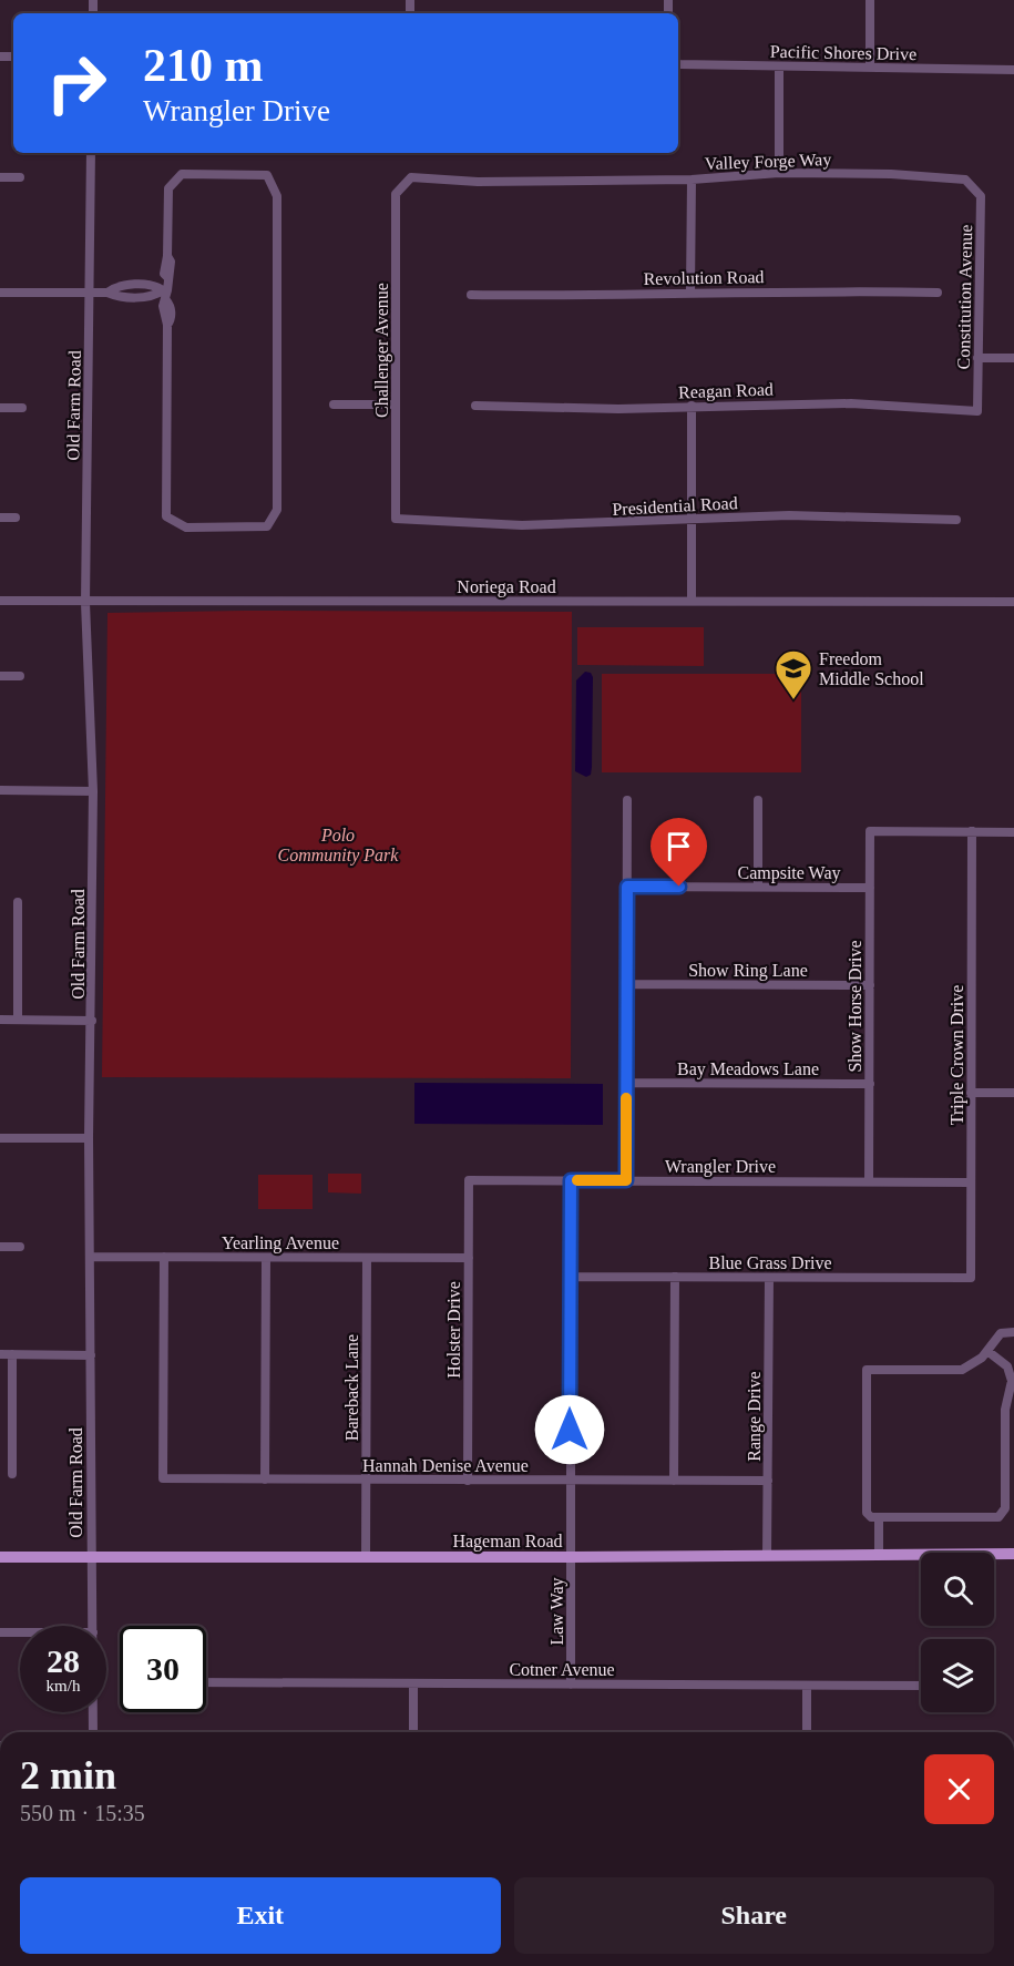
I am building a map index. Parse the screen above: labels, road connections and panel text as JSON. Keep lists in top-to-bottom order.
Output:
{
  "streets": {
    "main road": ["Hageman Road"],
    "street": [
      "Pacific Shores Drive",
      "Valley Forge Way",
      "Revolution Road",
      "Constitution Avenue",
      "Challenger Avenue",
      "Reagan Road",
      "Old Farm Road",
      "Presidential Road",
      "Noriega Road",
      "Campsite Way",
      "Show Ring Lane",
      "Show Horse Drive",
      "Triple Crown Drive",
      "Bay Meadows Lane",
      "Wrangler Drive",
      "Yearling Avenue",
      "Blue Grass Drive",
      "Holster Drive",
      "Bareback Lane",
      "Range Drive",
      "Hannah Denise Avenue",
      "Law Way",
      "Cotner Avenue"
    ]
  },
  "crossings": [
    ["Valley Forge Way", "Constitution Avenue"],
    ["Valley Forge Way", "Challenger Avenue"],
    ["Constitution Avenue", "Reagan Road"],
    ["Challenger Avenue", "Presidential Road"],
    ["Old Farm Road", "Noriega Road"],
    ["Old Farm Road", "Yearling Avenue"],
    ["Old Farm Road", "Hageman Road"],
    ["Campsite Way", "Show Horse Drive"],
    ["Show Ring Lane", "Show Horse Drive"],
    ["Show Horse Drive", "Triple Crown Drive"],
    ["Show Horse Drive", "Bay Meadows Lane"],
    ["Show Horse Drive", "Wrangler Drive"],
    ["Triple Crown Drive", "Wrangler Drive"],
    ["Triple Crown Drive", "Blue Grass Drive"],
    ["Wrangler Drive", "Holster Drive"],
    ["Wrangler Drive", "Law Way"],
    ["Yearling Avenue", "Holster Drive"],
    ["Yearling Avenue", "Bareback Lane"],
    ["Yearling Avenue", "Hannah Denise Avenue"],
    ["Blue Grass Drive", "Range Drive"],
    ["Blue Grass Drive", "Law Way"],
    ["Holster Drive", "Hannah Denise Avenue"],
    ["Bareback Lane", "Hannah Denise Avenue"],
    ["Bareback Lane", "Hageman Road"],
    ["Range Drive", "Hannah Denise Avenue"],
    ["Range Drive", "Hageman Road"],
    ["Hannah Denise Avenue", "Law Way"],
    ["Hageman Road", "Law Way"],
    ["Law Way", "Cotner Avenue"]
  ],
  "parks": ["Polo Community Park"],
  "places": {
    "school or university": ["Freedom Middle School"]
  },
  "page": {
    "turn": ["210 m", "Wrangler Drive"],
    "speed": "28 km/h",
    "limit": "30",
    "heading": ["2 min", "550 m · 15:35"],
    "buttons": ["Exit", "Share"]
  }
}
